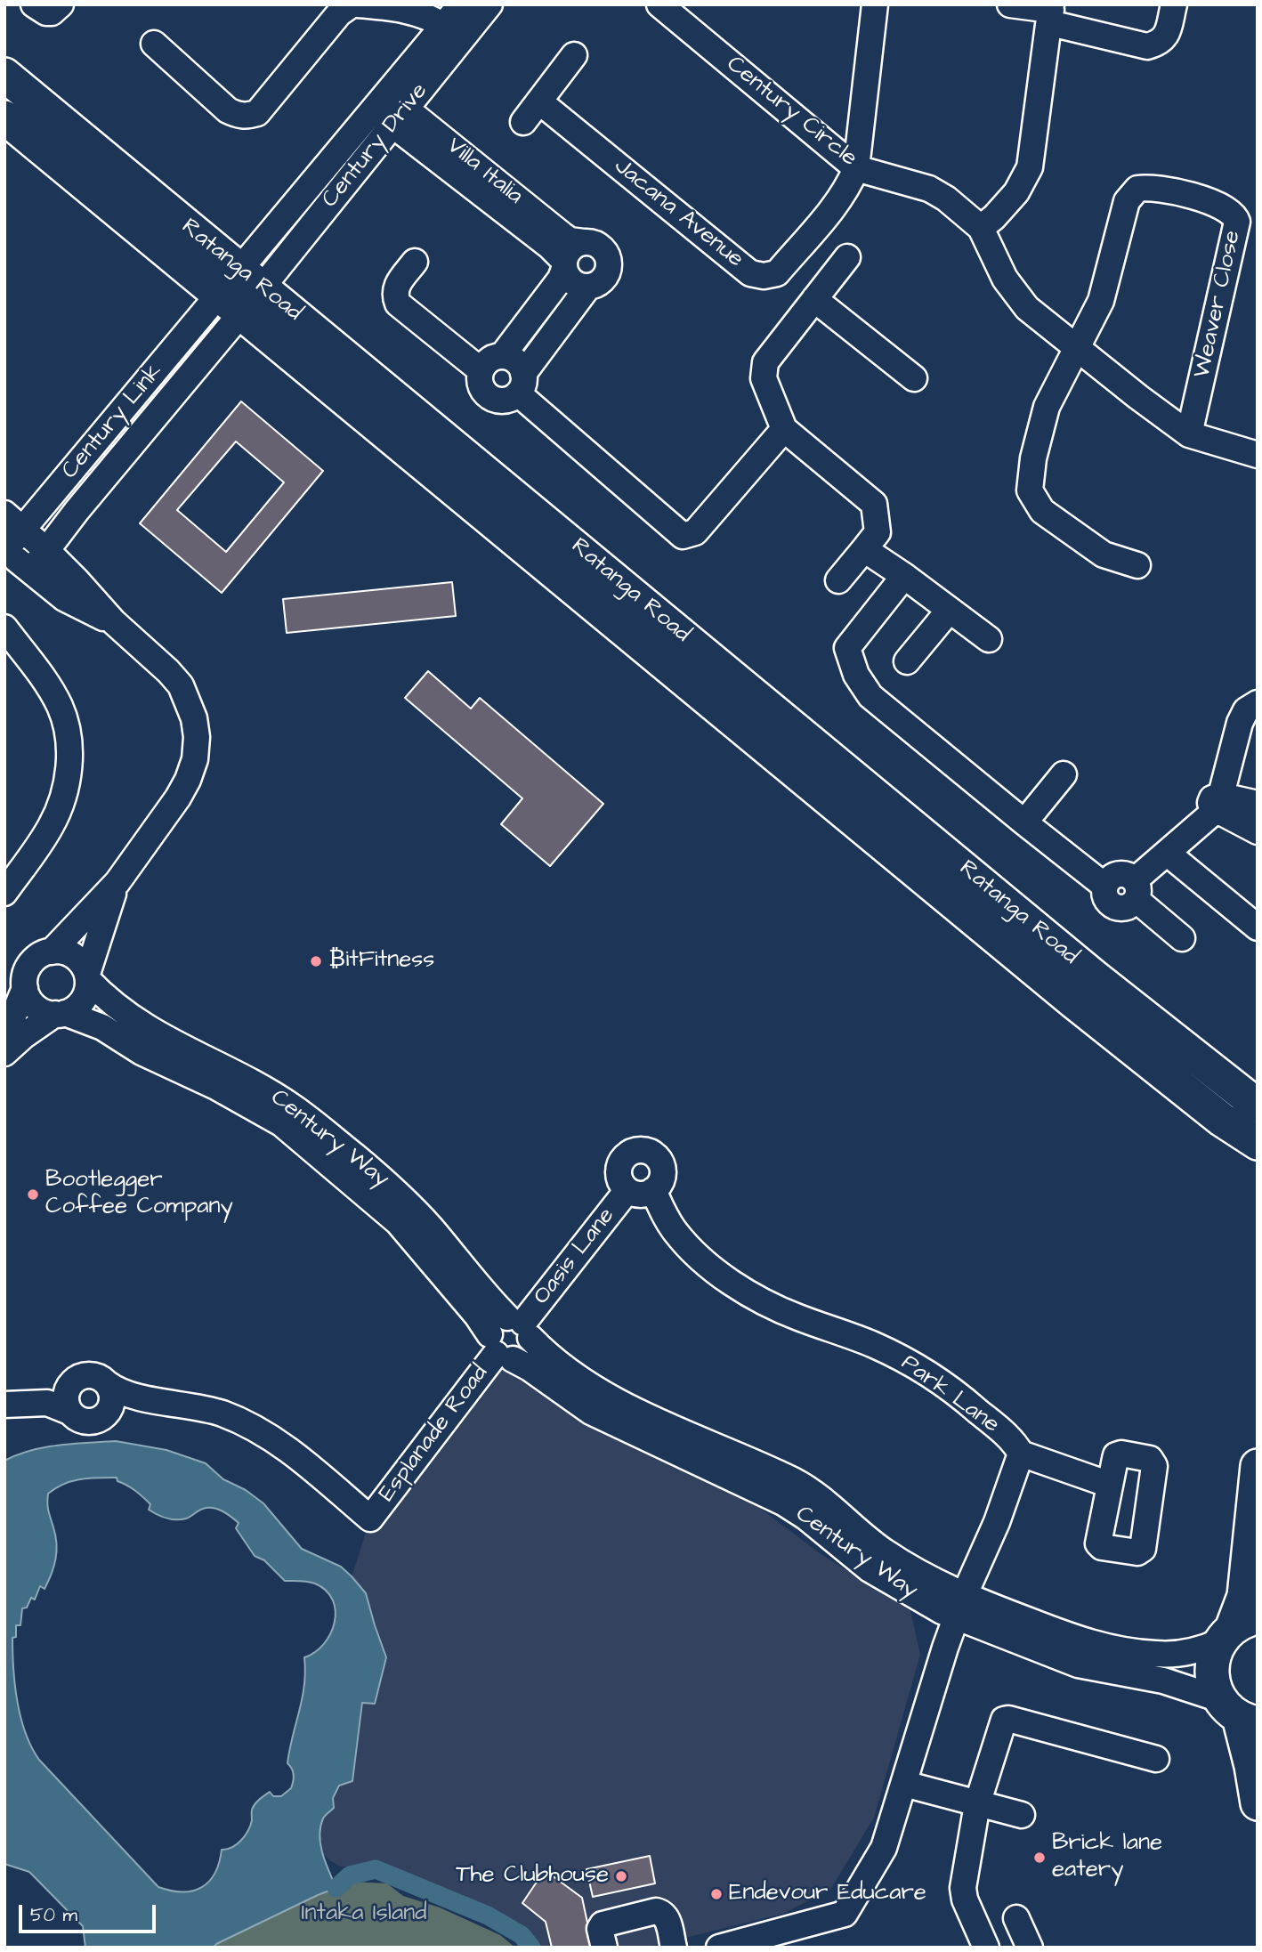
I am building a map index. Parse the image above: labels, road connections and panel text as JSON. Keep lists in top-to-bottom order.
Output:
{
  "streets": {
    "main road": ["Ratanga Road"],
    "street": [
      "Century Circle",
      "Century Drive",
      "Villa Italia",
      "Jacana Avenue",
      "Weaver Close",
      "Century Link",
      "Century Way",
      "Oasis Lane",
      "Park Lane",
      "Esplanade Road"
    ]
  },
  "crossings": [
    ["Century Circle", "Jacana Avenue"],
    ["Century Drive", "Villa Italia"],
    ["Century Drive", "Ratanga Road"],
    ["Century Drive", "Century Link"],
    ["Ratanga Road", "Century Link"],
    ["Century Way", "Oasis Lane"],
    ["Century Way", "Park Lane"],
    ["Century Way", "Esplanade Road"],
    ["Oasis Lane", "Park Lane"],
    ["Oasis Lane", "Esplanade Road"]
  ],
  "parks": ["Intaka Island"],
  "places": [
    "₿itFitness",
    "Bootlegger Coffee Company",
    "Brick lane eatery",
    "The Clubhouse",
    "Endevour Educare"
  ],
  "scale_bar": "50 m"
}
